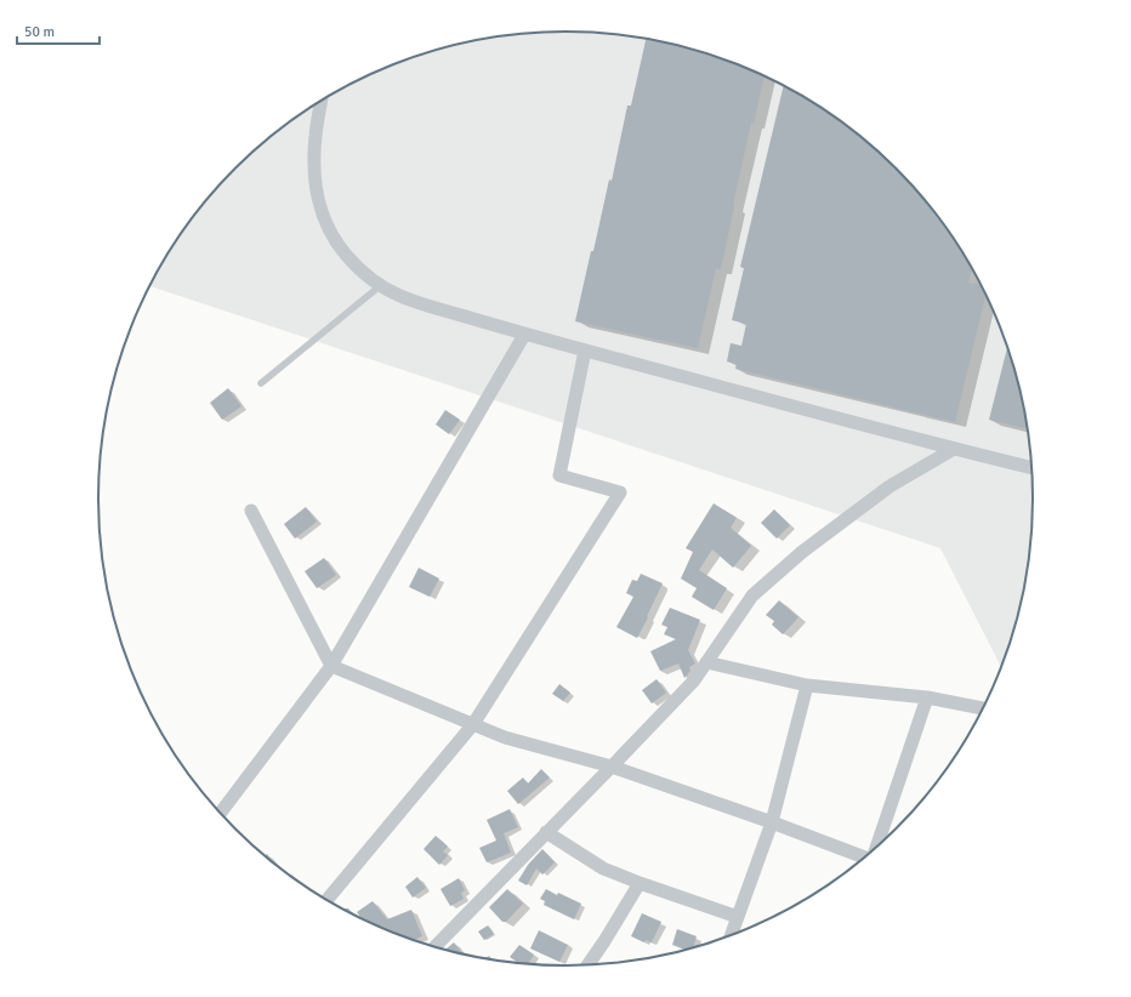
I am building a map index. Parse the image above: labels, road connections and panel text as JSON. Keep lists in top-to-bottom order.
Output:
{
  "scale_bar": "50 m"
}
